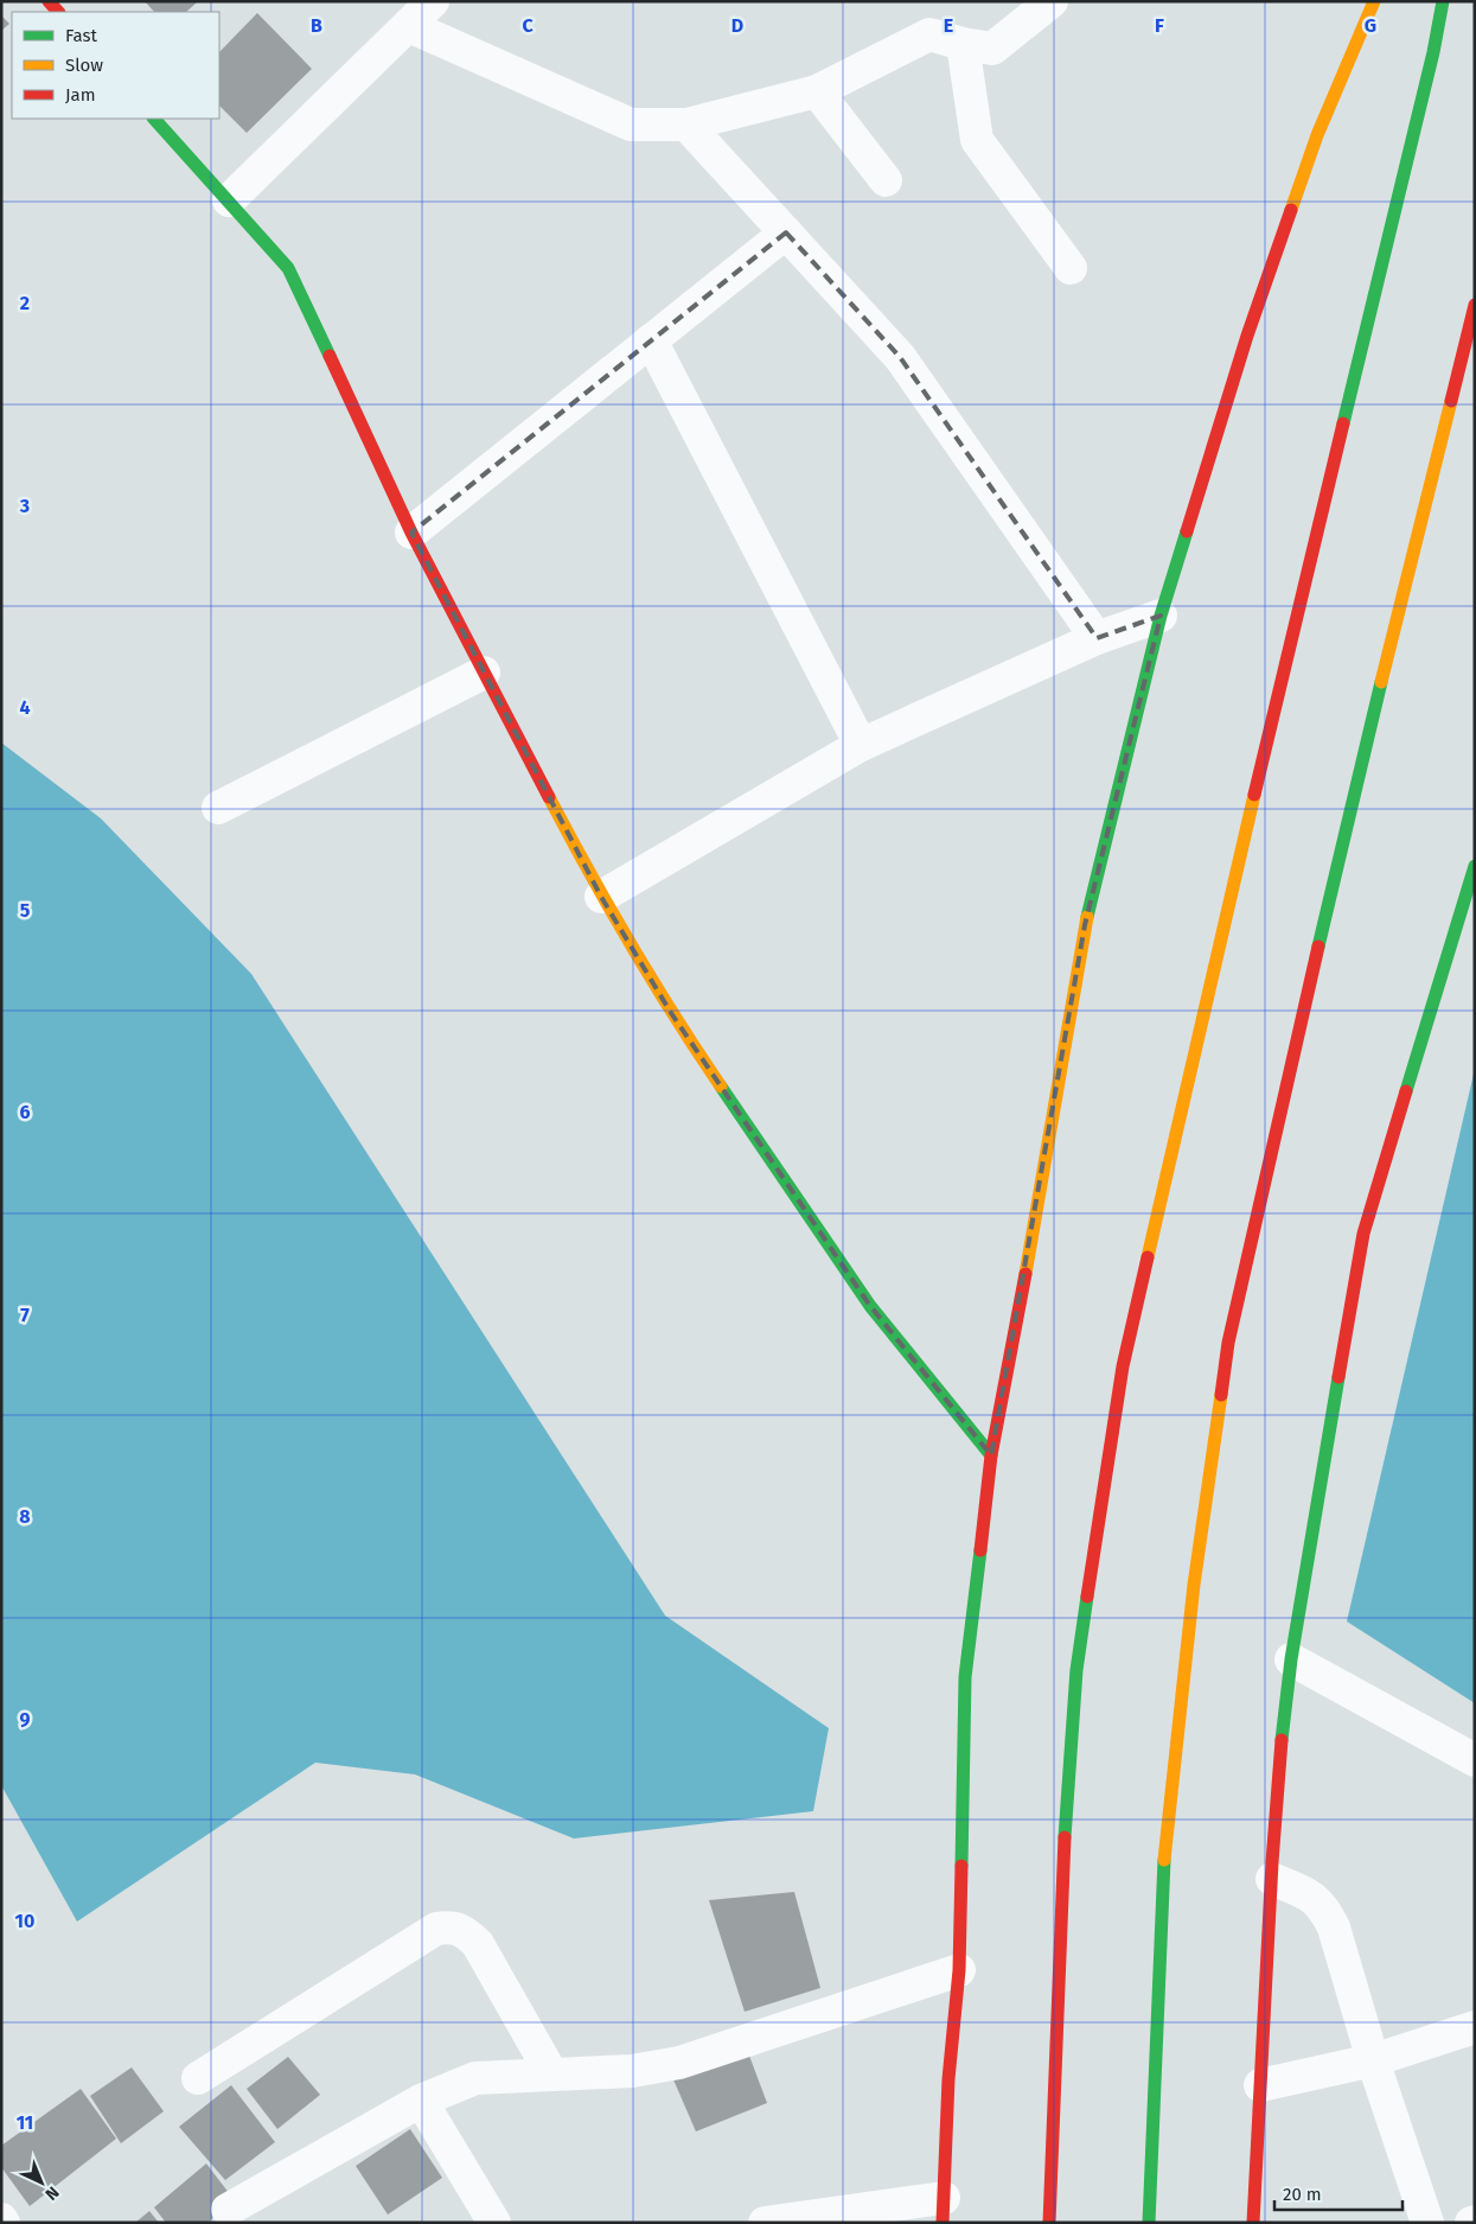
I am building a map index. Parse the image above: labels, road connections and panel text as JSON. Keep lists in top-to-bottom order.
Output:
{
  "legend": ["Fast", "Slow", "Jam"],
  "scale_bar": "20 m",
  "north": "bottom right",
  "grid": {
    "columns": [
      "B",
      "C",
      "D",
      "E",
      "F",
      "G"
    ],
    "rows": [
      "2",
      "3",
      "4",
      "5",
      "6",
      "7",
      "8",
      "9",
      "10",
      "11"
    ]
  }
}
